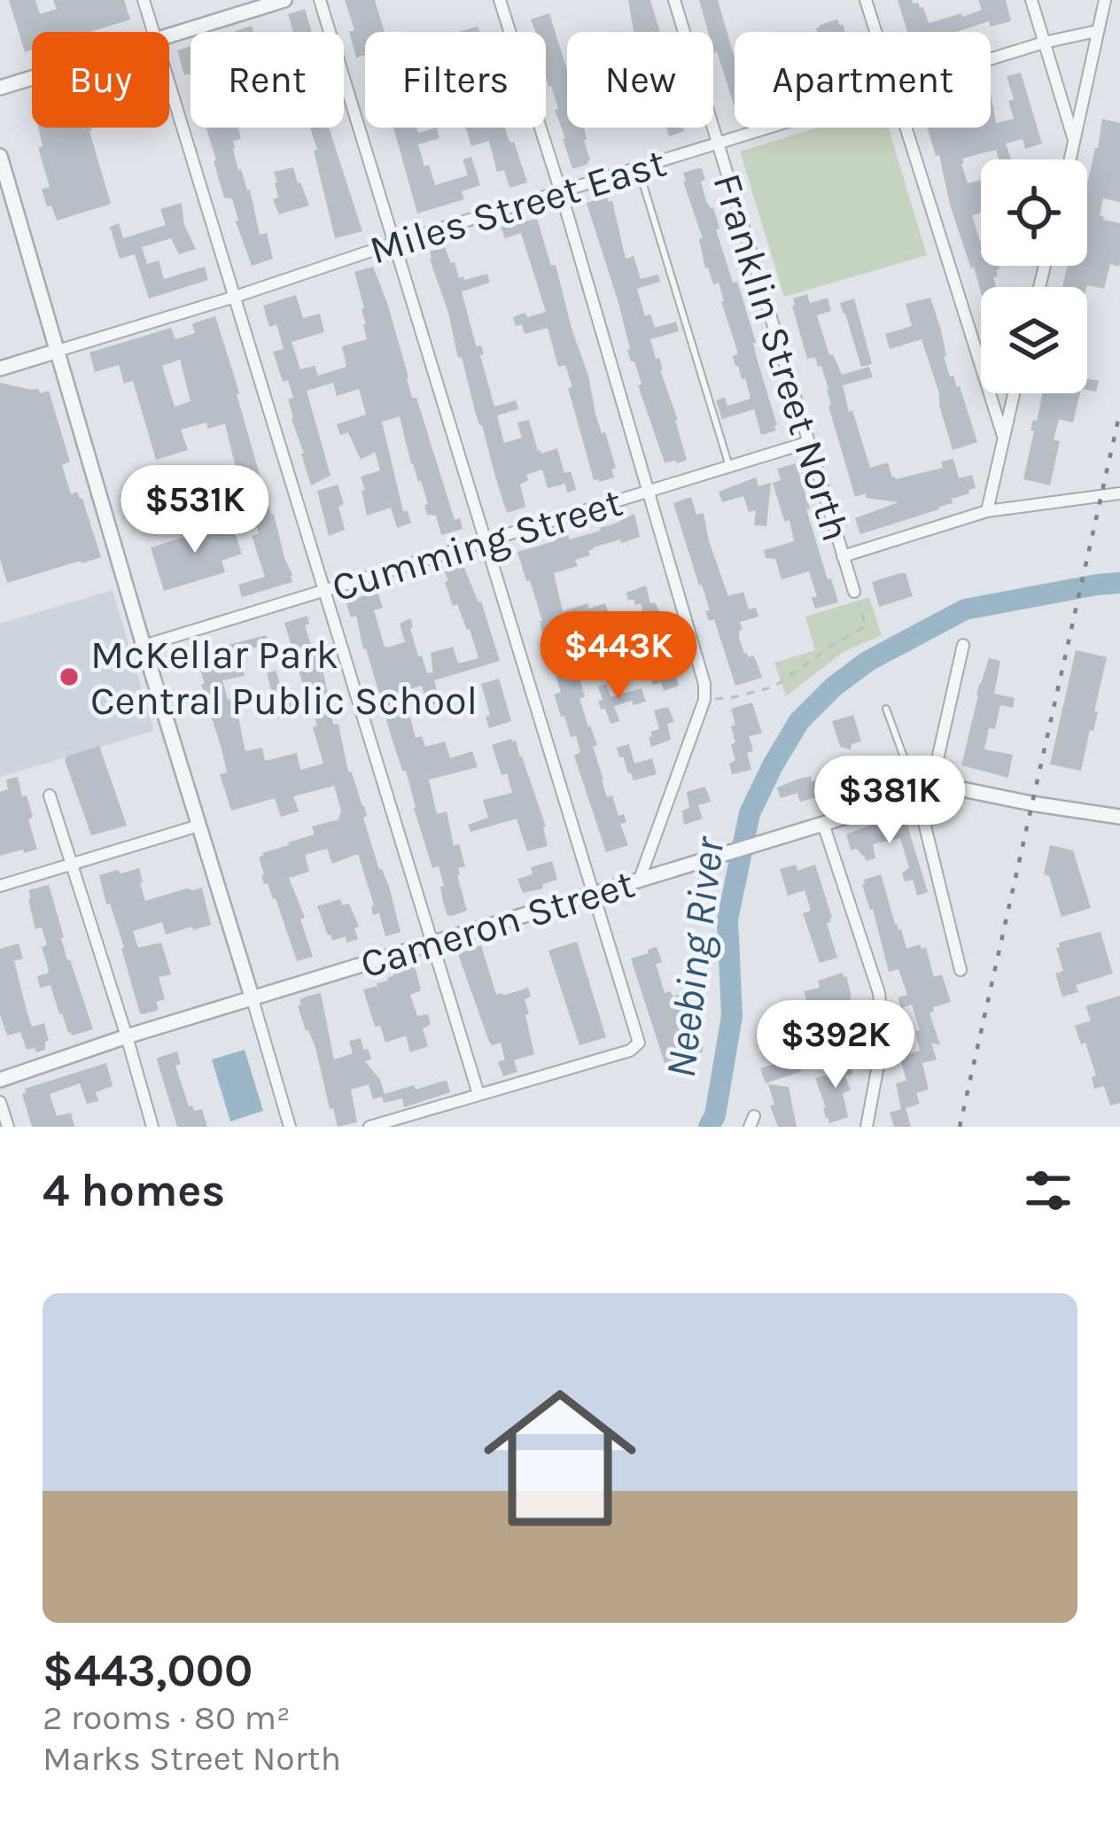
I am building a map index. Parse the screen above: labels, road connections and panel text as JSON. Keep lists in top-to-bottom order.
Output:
{
  "streets": {
    "street": [
      "Miles Street East",
      "Franklin Street North",
      "Cumming Street",
      "Cameron Street"
    ]
  },
  "crossings": [
    ["Miles Street East", "Franklin Street North"],
    ["Franklin Street North", "Cumming Street"]
  ],
  "water": ["Neebing River"],
  "places": ["McKellar Park Central Public School"],
  "page": {
    "chip": [
      "Buy",
      "Rent",
      "Filters",
      "New",
      "Apartment"
    ],
    "price": [
      "$531K",
      "$443K",
      "$381K",
      "$392K"
    ],
    "heading": "4 homes",
    "list": [
      {
        "name": "$443,000",
        "note": "2 rooms · 80 m² · Marks Street North"
      }
    ]
  }
}
